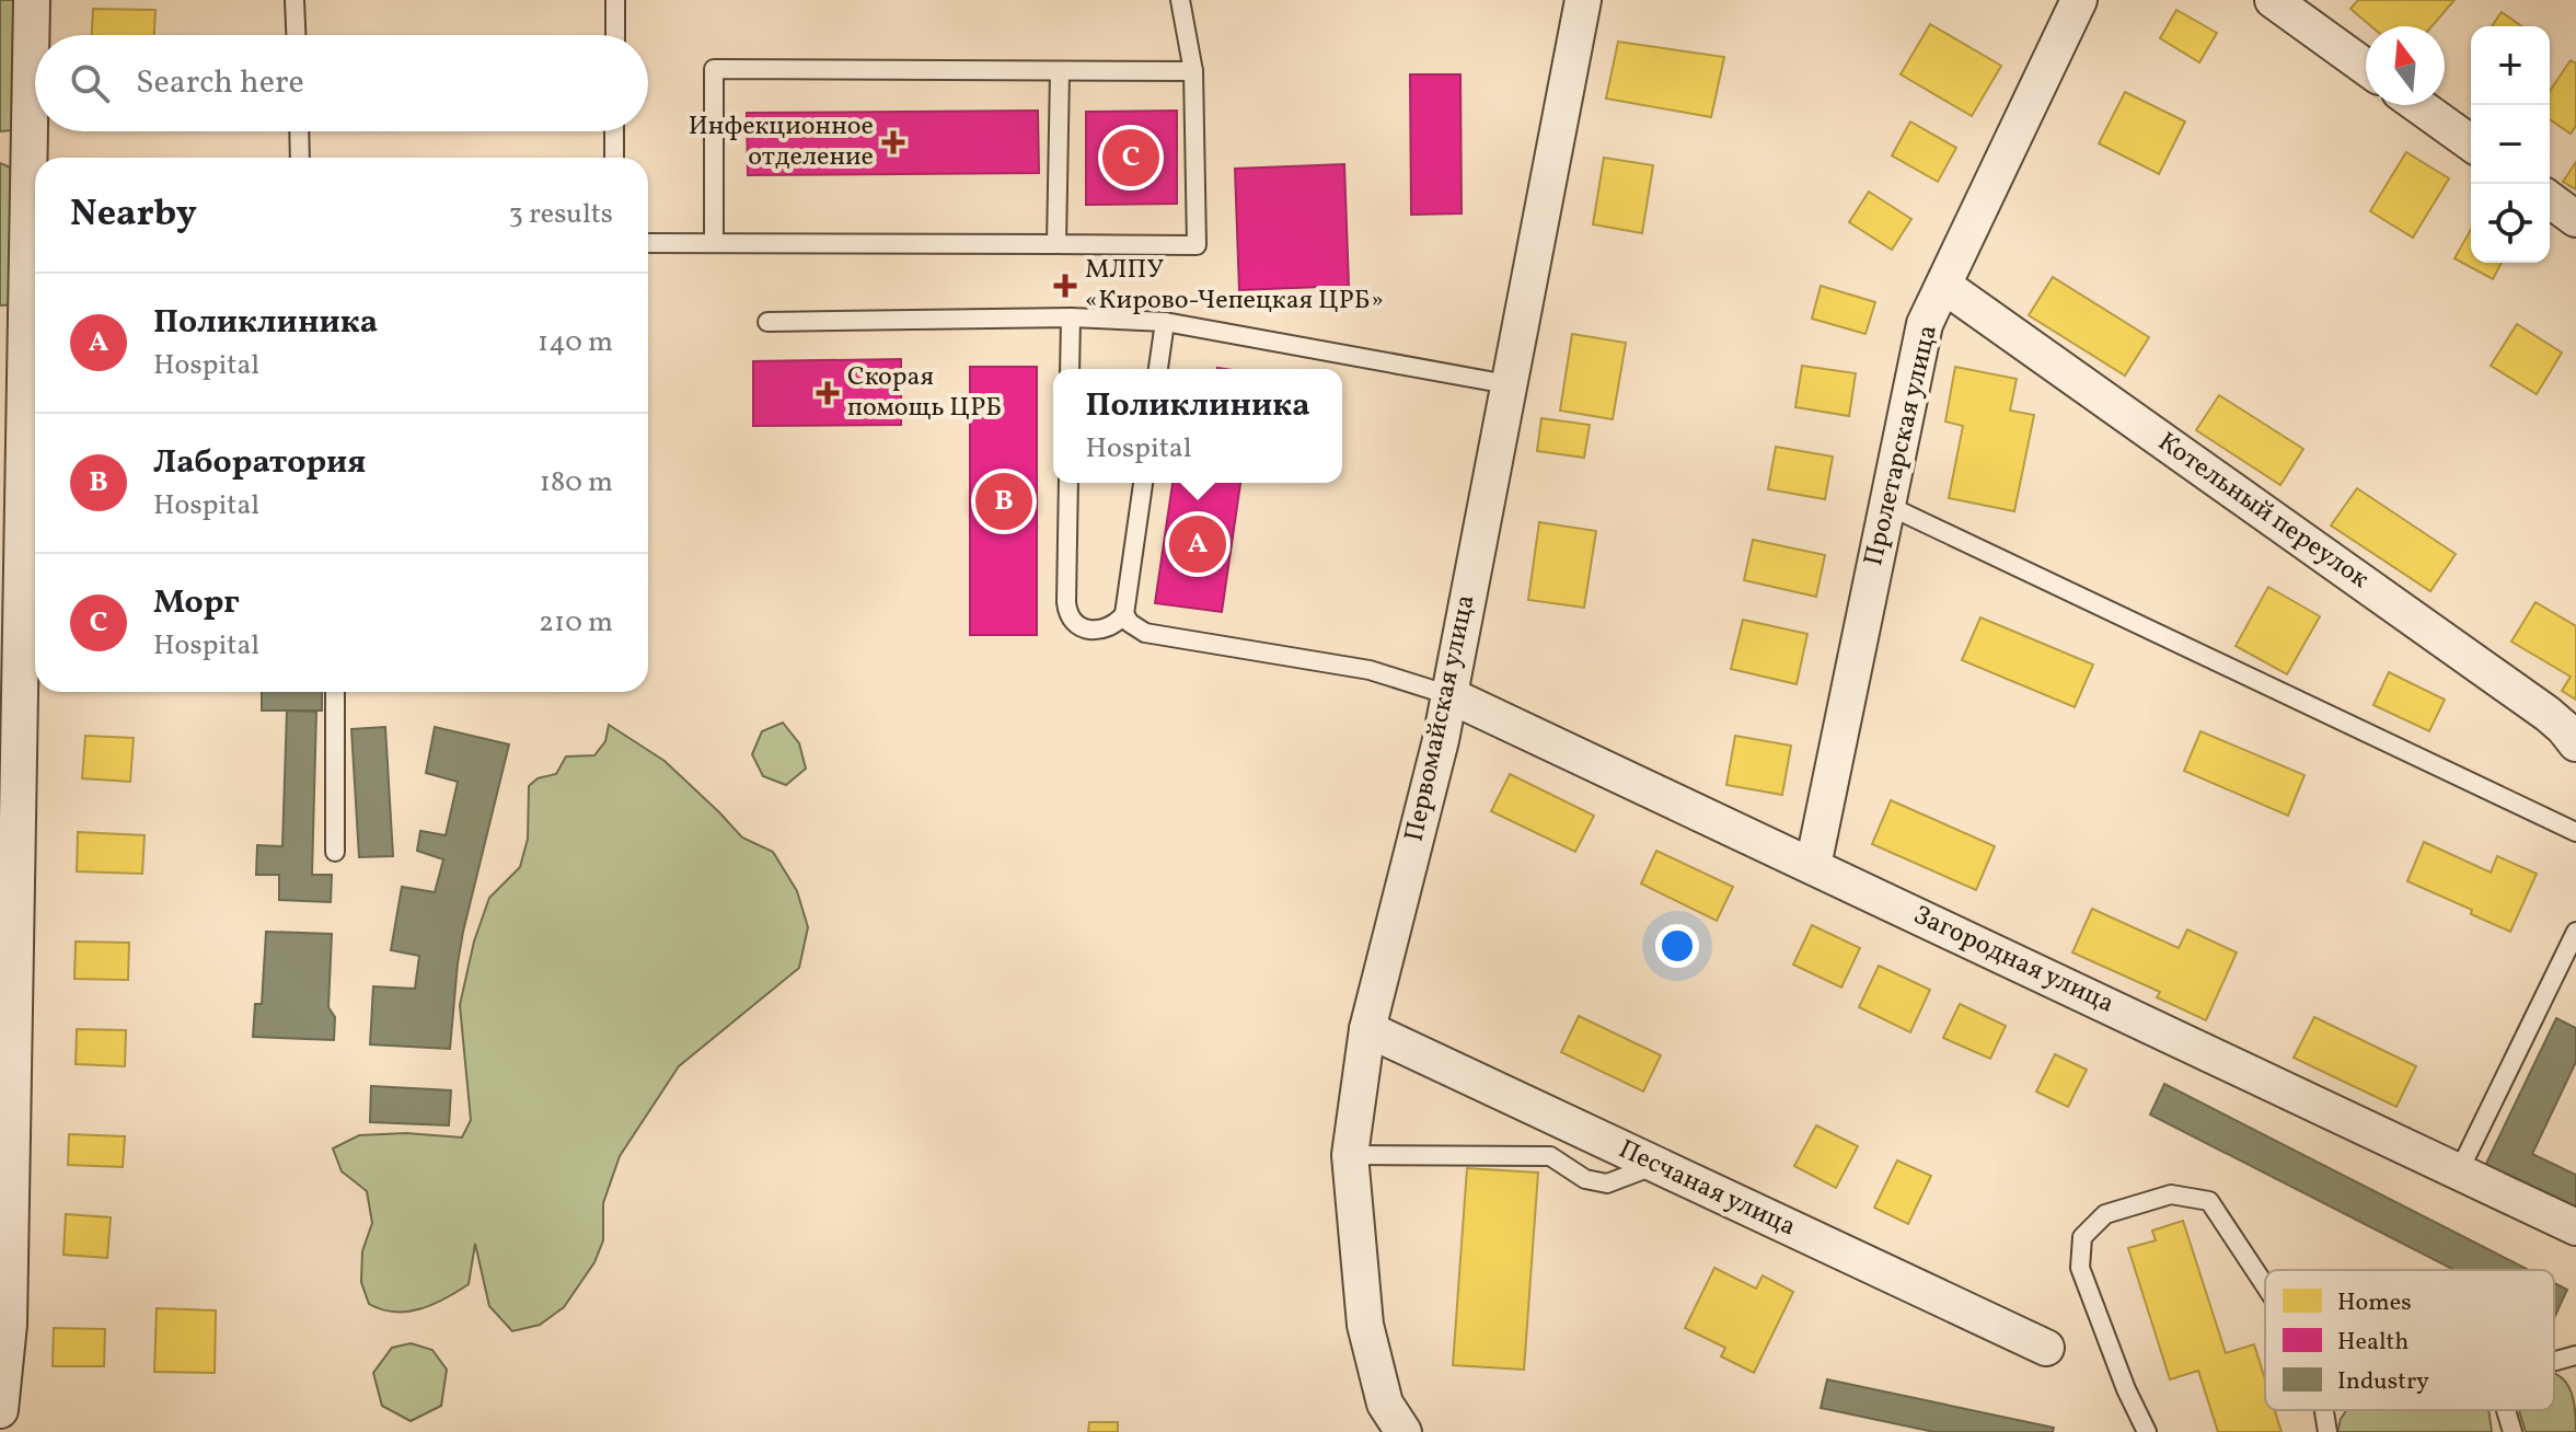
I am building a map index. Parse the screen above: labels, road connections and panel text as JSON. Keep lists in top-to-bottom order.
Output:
{
  "streets": {
    "street": [
      "Пролетарская улица",
      "Котельный переулок",
      "Первомайская улица",
      "Загородная улица",
      "Песчаная улица"
    ]
  },
  "crossings": [
    ["Пролетарская улица", "Котельный переулок"],
    ["Пролетарская улица", "Загородная улица"],
    ["Первомайская улица", "Загородная улица"],
    ["Первомайская улица", "Песчаная улица"]
  ],
  "places": {
    "health": ["Инфекционное отделение", "МЛПУ «Кирово-Чепецкая ЦРБ»", "Скорая помощь ЦРБ"]
  },
  "legend": ["Homes", "Health", "Industry"],
  "north": "top",
  "page": {
    "map_buttons": ["+", "−"],
    "search": "Search here",
    "pins": ["C", "B", "A"],
    "heading": ["Nearby", "3 results"],
    "list": [
      {
        "mark": "A",
        "name": "Поликлиника",
        "note": "Hospital",
        "value": "140 m"
      },
      {
        "mark": "B",
        "name": "Лаборатория",
        "note": "Hospital",
        "value": "180 m"
      },
      {
        "mark": "C",
        "name": "Морг",
        "note": "Hospital",
        "value": "210 m"
      }
    ],
    "popup": ["Поликлиника", "Hospital"]
  }
}
